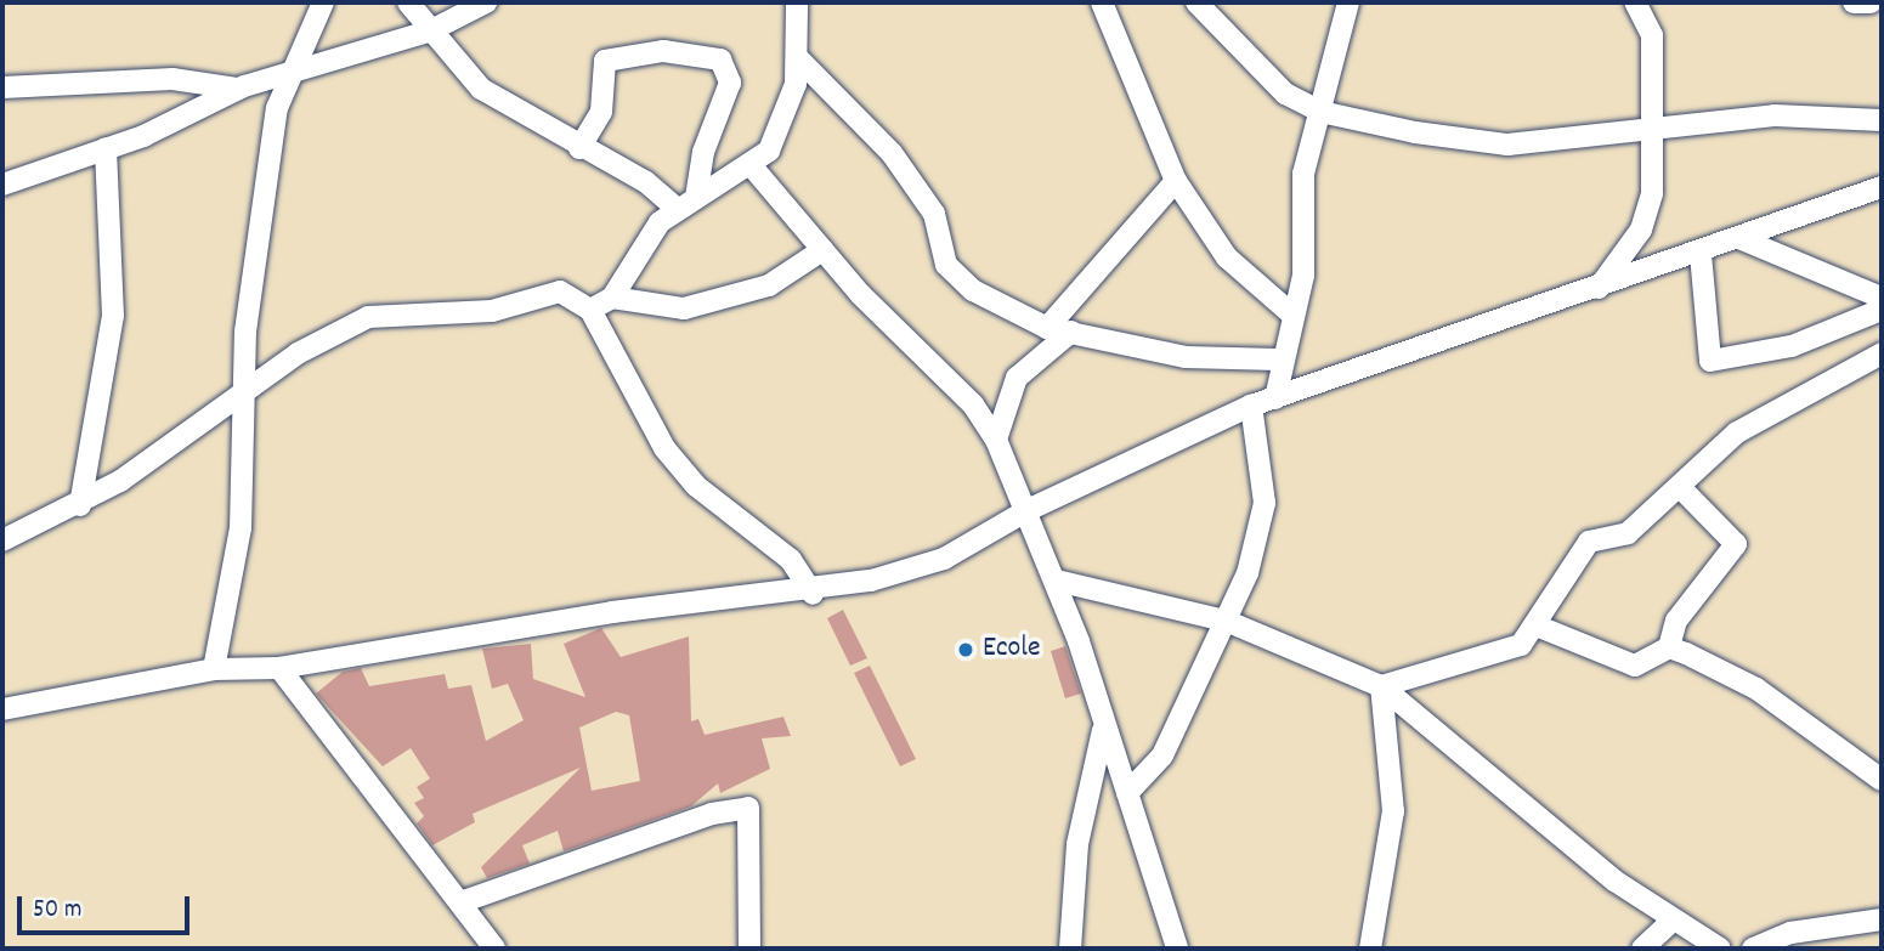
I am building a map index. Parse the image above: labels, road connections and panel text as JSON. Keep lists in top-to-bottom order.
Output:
{
  "places": ["Ecole"],
  "scale_bar": "50 m"
}
